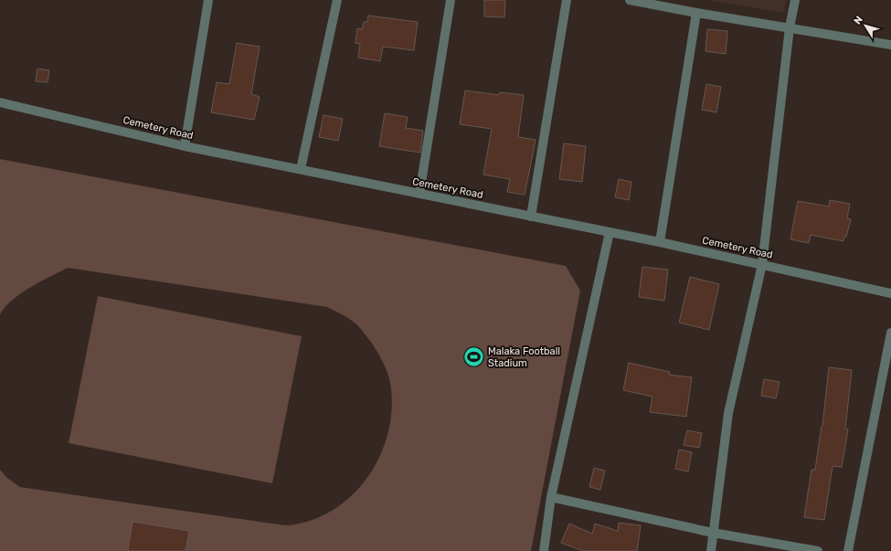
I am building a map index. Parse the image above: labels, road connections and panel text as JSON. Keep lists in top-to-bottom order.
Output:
{
  "streets": {
    "street": ["Cemetery Road"]
  },
  "places": {
    "sports": ["Malaka Football Stadium"]
  },
  "north": "top left"
}
